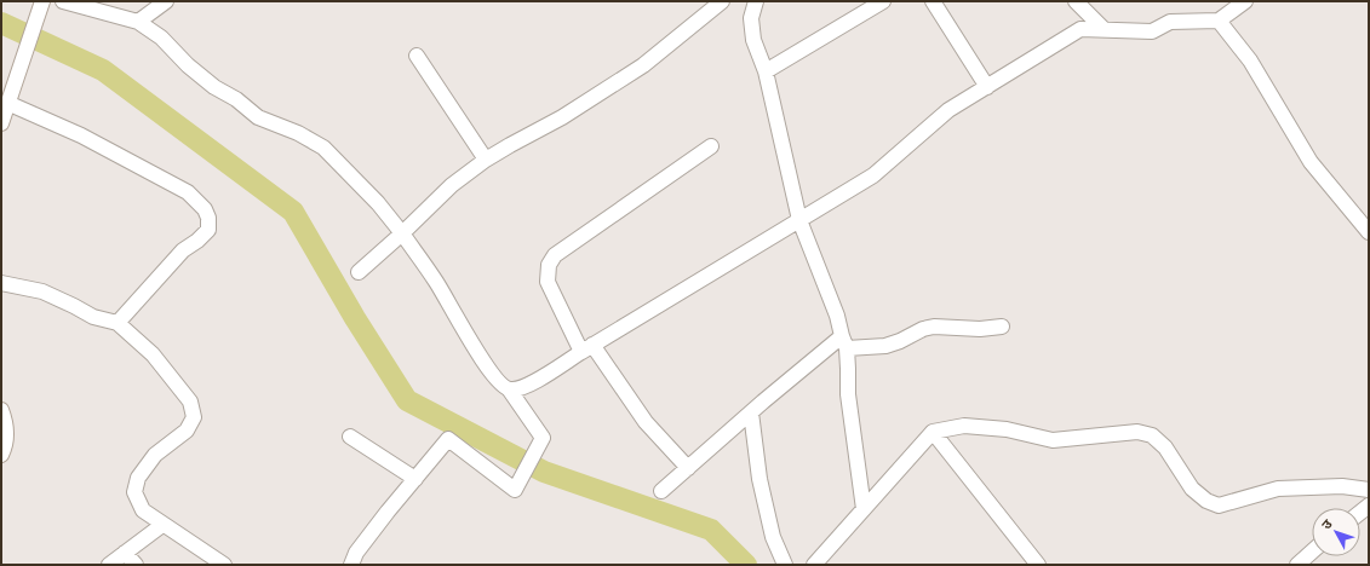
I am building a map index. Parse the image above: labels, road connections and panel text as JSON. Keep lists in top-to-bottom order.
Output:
{
  "north": "top left"
}
